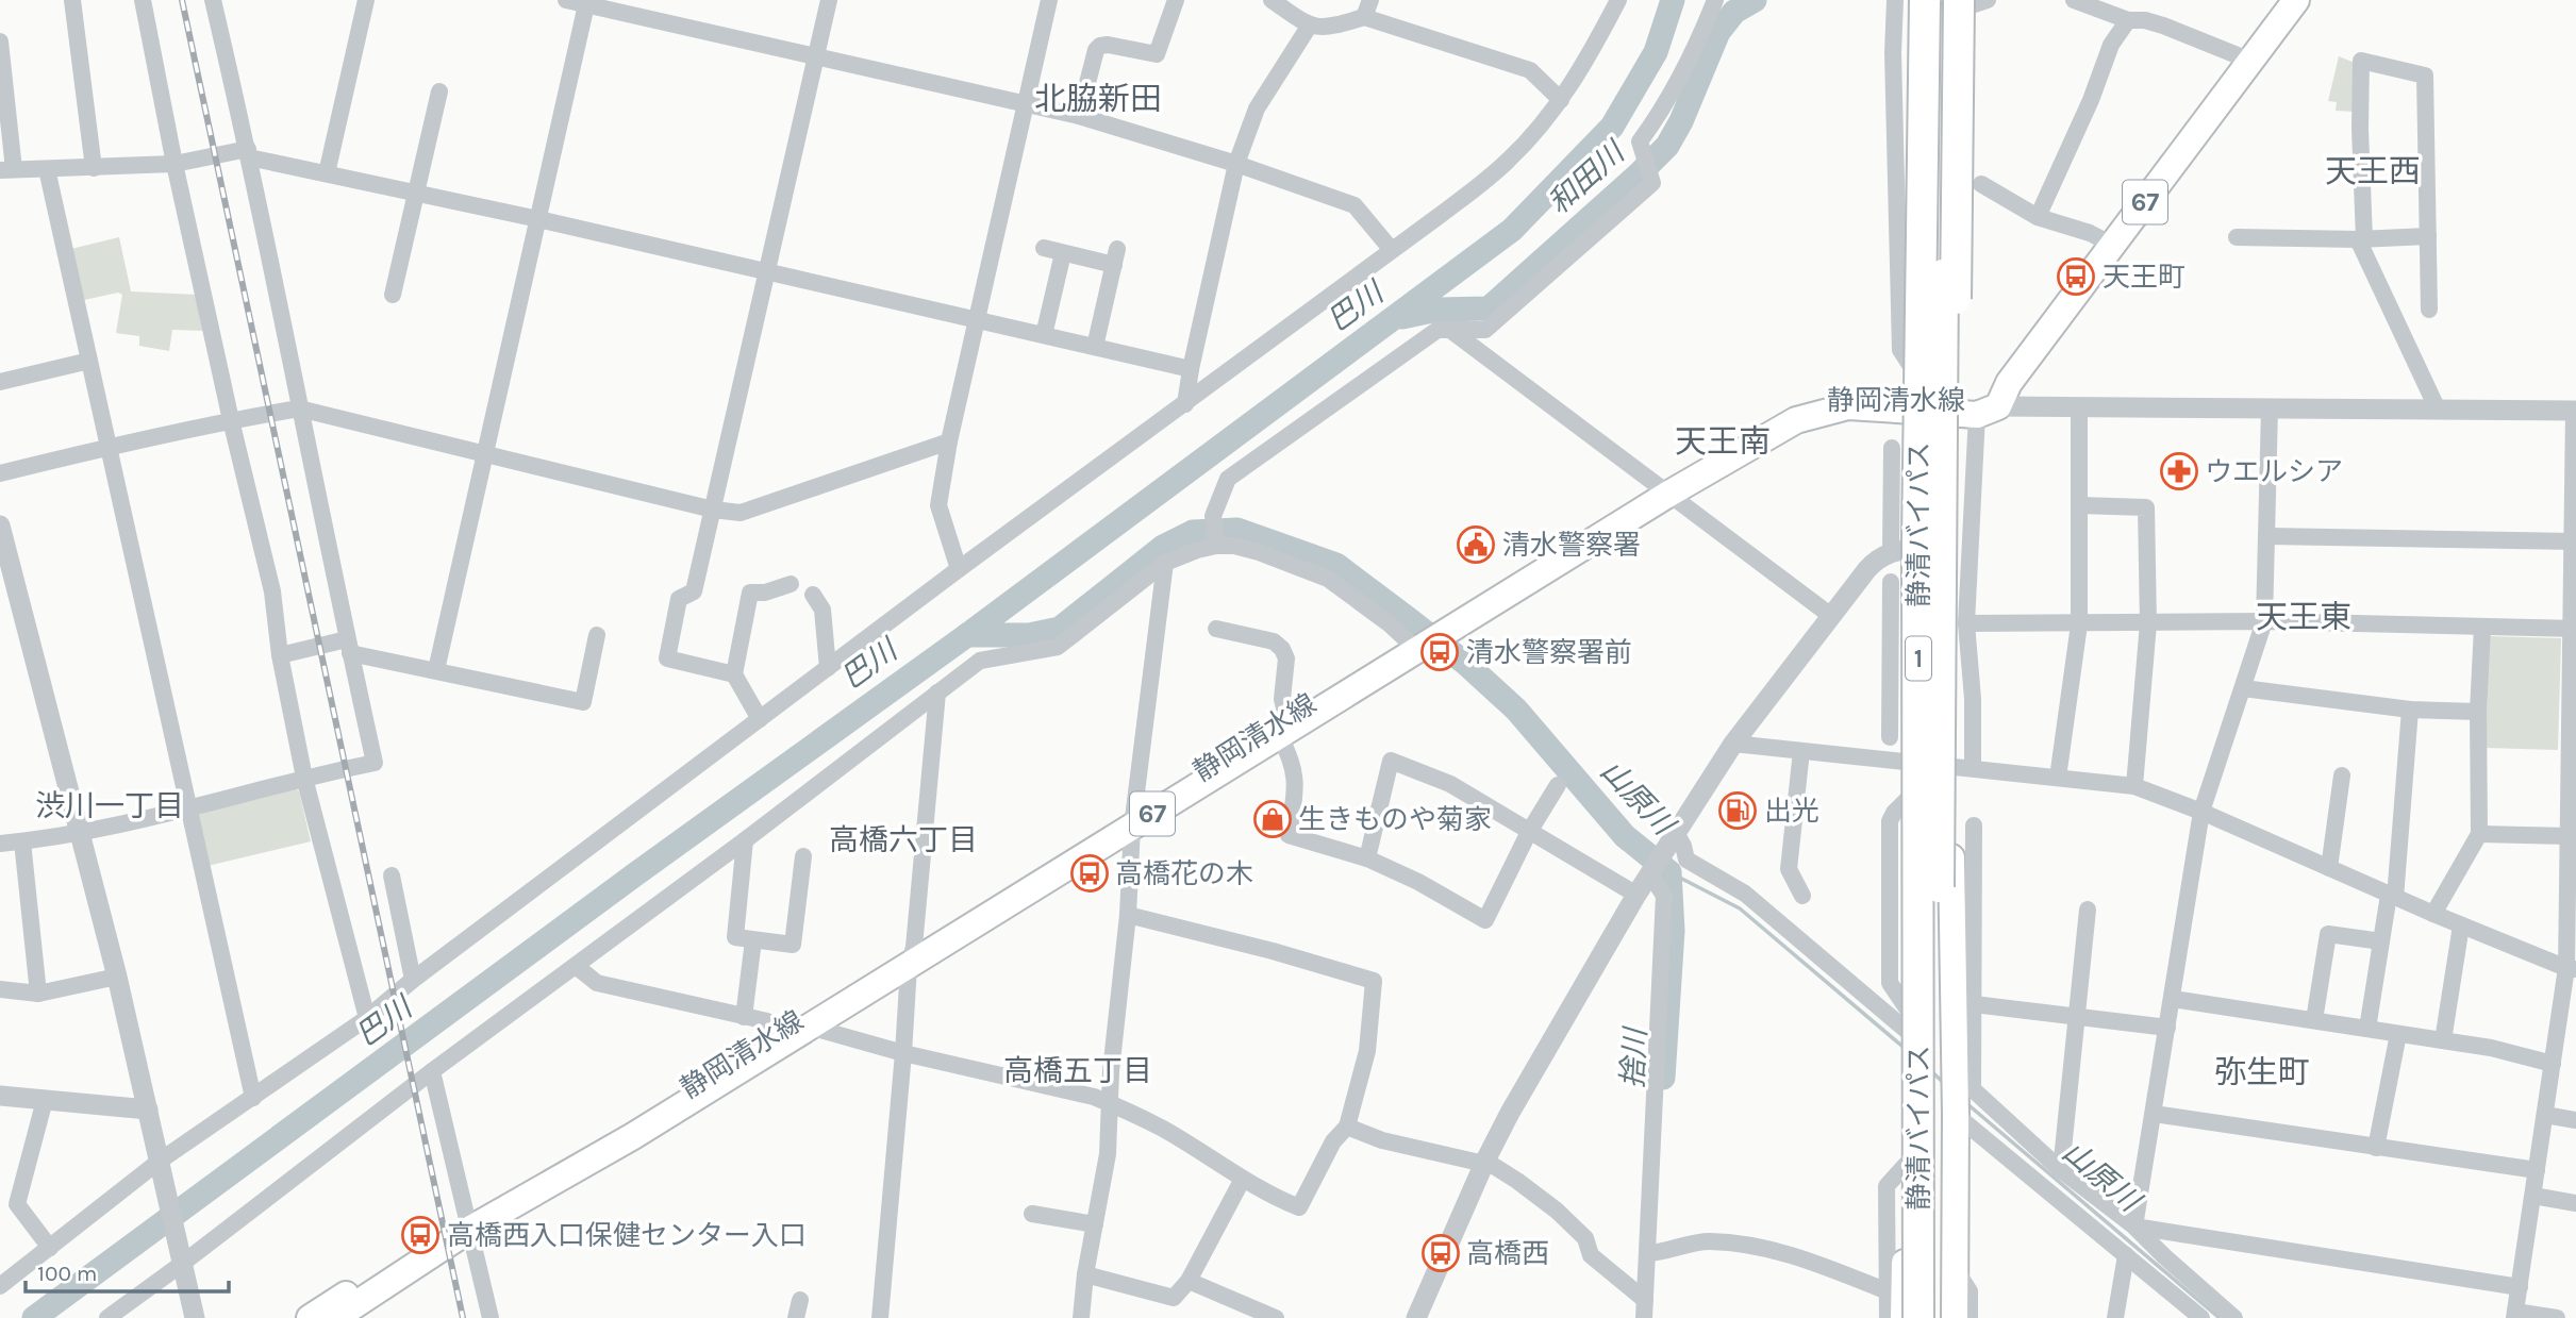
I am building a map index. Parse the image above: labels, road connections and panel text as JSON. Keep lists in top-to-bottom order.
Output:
{
  "streets": {
    "highway": ["静清バイパス", "1"],
    "main road": ["67", "静岡清水線"]
  },
  "districts": [
    "北脇新田",
    "天王西",
    "天王南",
    "天王東",
    "渋川一丁目",
    "高橋六丁目",
    "高橋五丁目",
    "弥生町"
  ],
  "water": [
    "和田川",
    "巴川",
    "山原川",
    "捨川"
  ],
  "places": {
    "bus stop": [
      "天王町",
      "清水警察署前",
      "高橋花の木",
      "高橋西入口保健センター入口",
      "高橋西"
    ],
    "pharmacy": ["ウエルシア"],
    "public building": ["清水警察署"],
    "fuel station": ["出光"],
    "shop": ["生きものや菊家"]
  },
  "scale_bar": "100 m"
}
